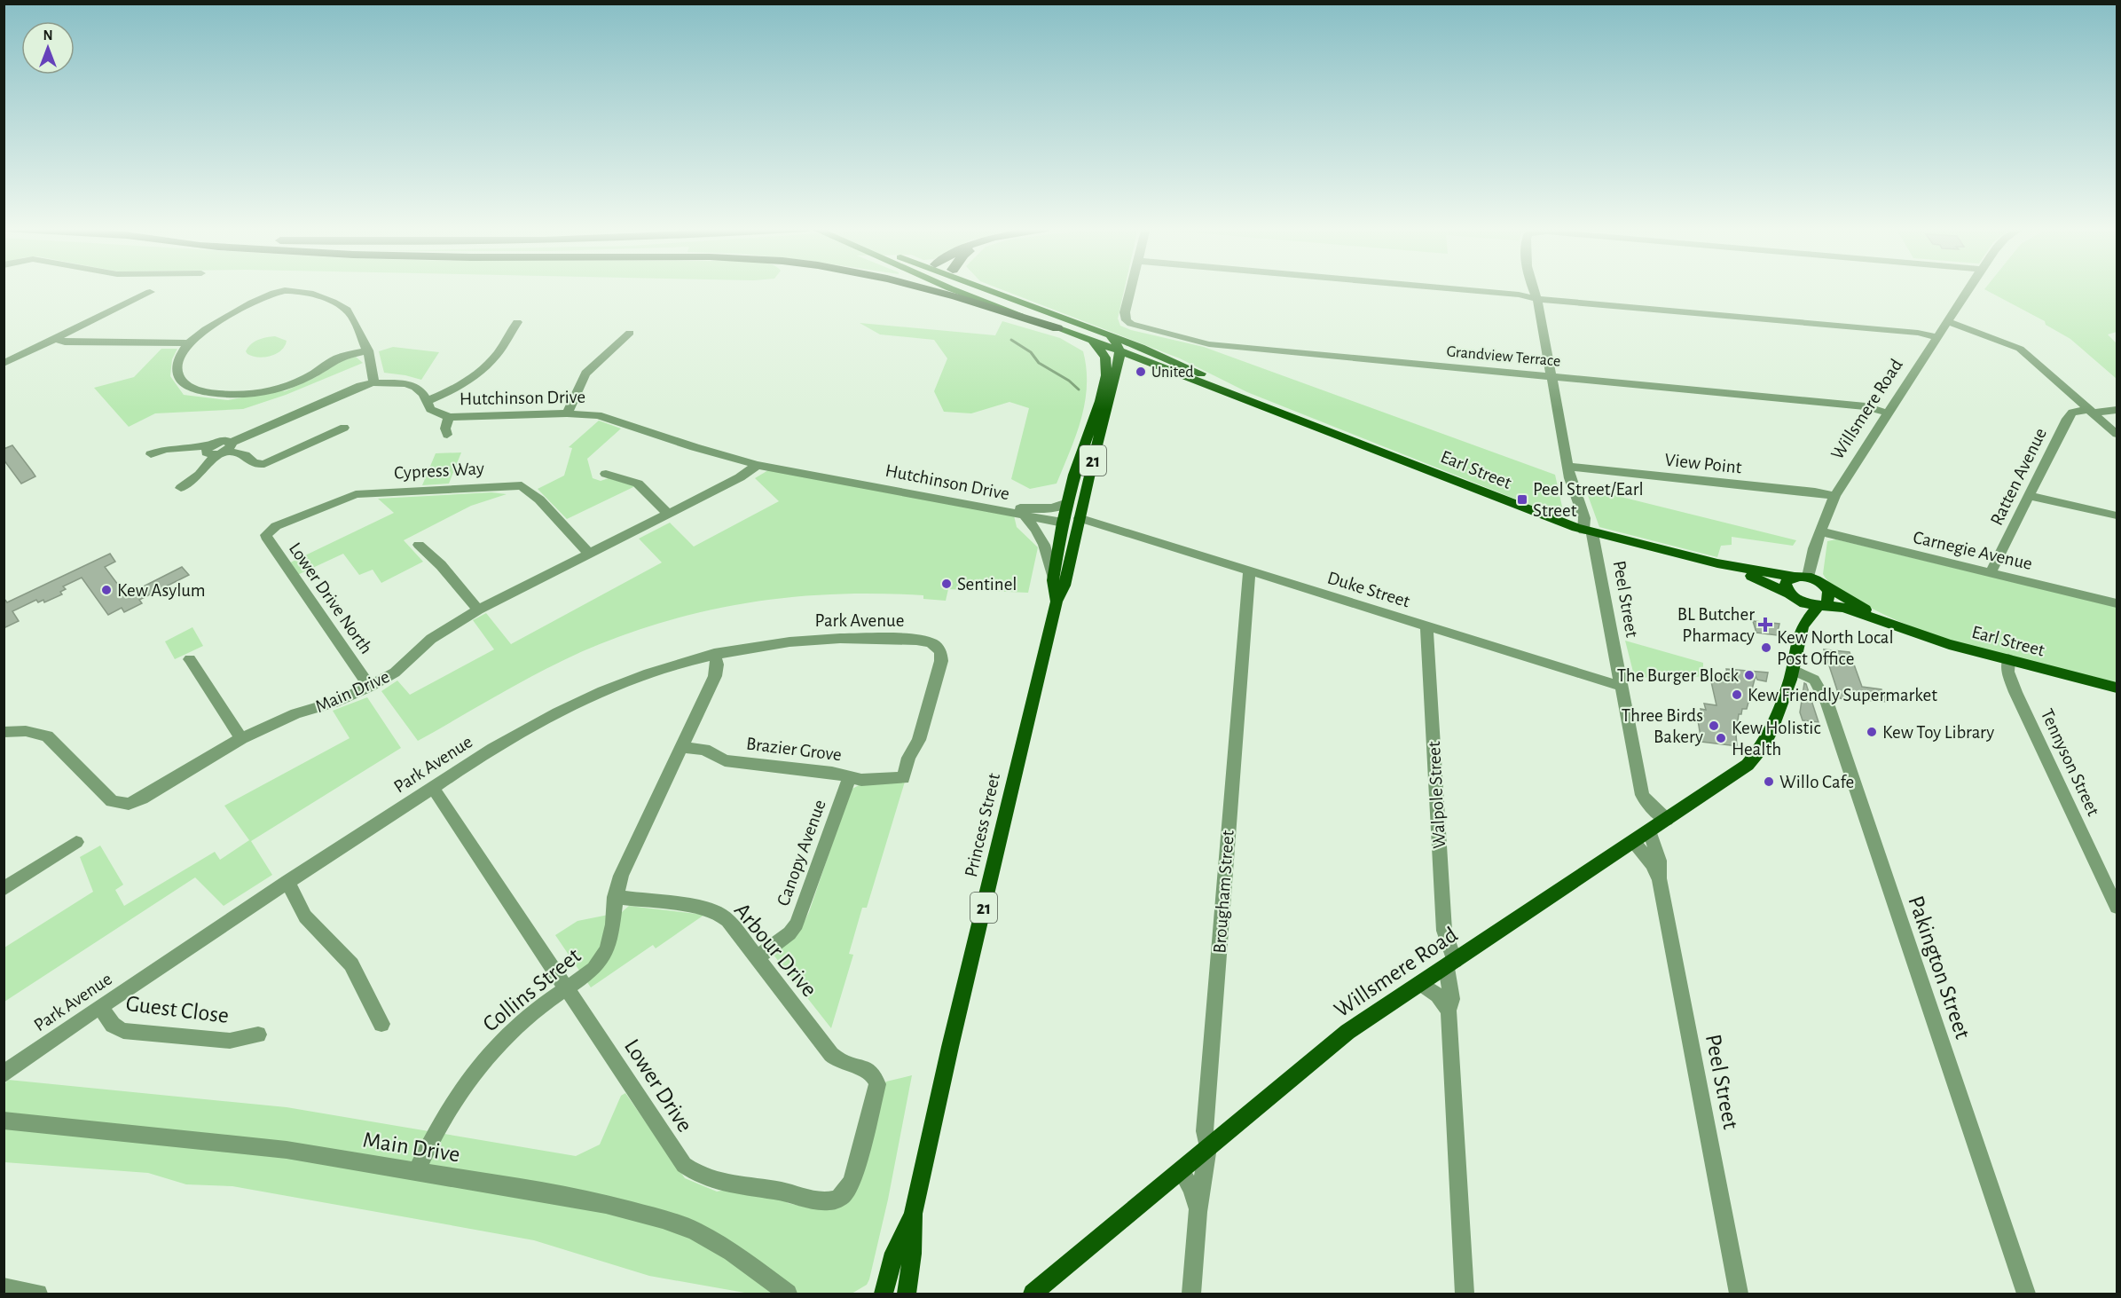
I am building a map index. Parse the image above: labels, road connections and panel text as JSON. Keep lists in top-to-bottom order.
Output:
{
  "streets": {
    "main road": [
      "Willsmere Road",
      "21",
      "Earl Street",
      "Princess Street"
    ],
    "street": [
      "Grandview Terrace",
      "Hutchinson Drive",
      "View Point",
      "Cypress Way",
      "Ratten Avenue",
      "Carnegie Avenue",
      "Duke Street",
      "Lower Drive North",
      "Peel Street",
      "Park Avenue",
      "Main Drive",
      "Brazier Grove",
      "Tennyson Street",
      "Walpole Street",
      "Canopy Avenue",
      "Brougham Street",
      "Arbour Drive",
      "Pakington Street",
      "Collins Street",
      "Guest Close",
      "Lower Drive"
    ]
  },
  "crossings": [
    ["Grandview Terrace", "Willsmere Road"],
    ["Grandview Terrace", "Peel Street"],
    ["Hutchinson Drive", "Main Drive"],
    ["Hutchinson Drive", "Princess Street"],
    ["Willsmere Road", "View Point"],
    ["Willsmere Road", "Earl Street"],
    ["Willsmere Road", "Carnegie Avenue"],
    ["Willsmere Road", "Peel Street"],
    ["Willsmere Road", "Walpole Street"],
    ["Willsmere Road", "Brougham Street"],
    ["Willsmere Road", "Pakington Street"],
    ["21", "Earl Street"],
    ["21", "Princess Street"],
    ["View Point", "Peel Street"],
    ["Earl Street", "Peel Street"],
    ["Earl Street", "Tennyson Street"],
    ["Earl Street", "Princess Street"],
    ["Cypress Way", "Lower Drive North"],
    ["Cypress Way", "Main Drive"],
    ["Ratten Avenue", "Carnegie Avenue"],
    ["Duke Street", "Peel Street"],
    ["Duke Street", "Walpole Street"],
    ["Duke Street", "Princess Street"],
    ["Duke Street", "Brougham Street"],
    ["Lower Drive North", "Main Drive"],
    ["Park Avenue", "Brazier Grove"],
    ["Park Avenue", "Collins Street"],
    ["Park Avenue", "Guest Close"],
    ["Park Avenue", "Lower Drive"],
    ["Main Drive", "Collins Street"],
    ["Brazier Grove", "Canopy Avenue"],
    ["Brazier Grove", "Collins Street"],
    ["Canopy Avenue", "Arbour Drive"],
    ["Arbour Drive", "Collins Street"],
    ["Arbour Drive", "Lower Drive"],
    ["Collins Street", "Lower Drive"]
  ],
  "places": {
    "other": [
      "United",
      "Sentinel",
      "Kew Asylum",
      "Kew North Local Post Office",
      "The Burger Block",
      "Kew Friendly Supermarket",
      "Three Birds Bakery",
      "Kew Toy Library",
      "Kew Holistic Health",
      "Willo Cafe"
    ],
    "transit": ["Peel Street/Earl Street"],
    "health": ["BL Butcher Pharmacy"]
  },
  "north": "top"
}
